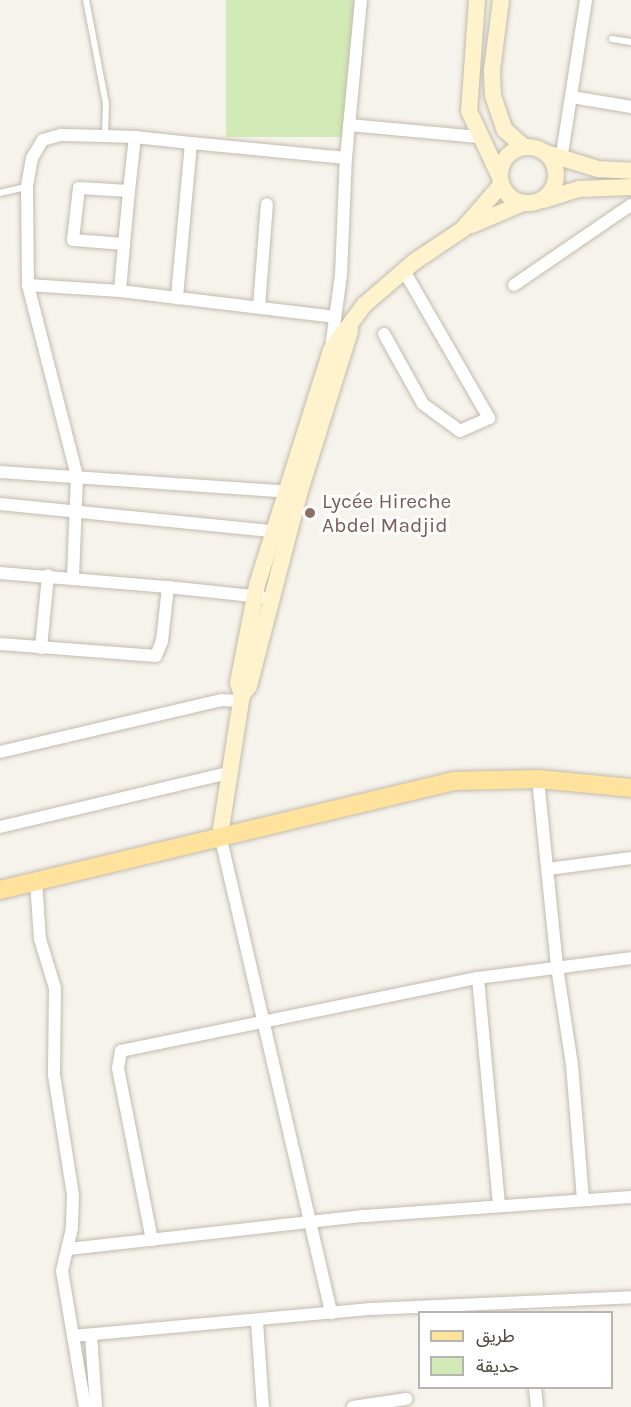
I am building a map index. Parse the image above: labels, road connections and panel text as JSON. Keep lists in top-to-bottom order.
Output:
{
  "places": ["Lycée Hireche Abdel Madjid"],
  "legend": ["طريق", "حديقة"]
}
